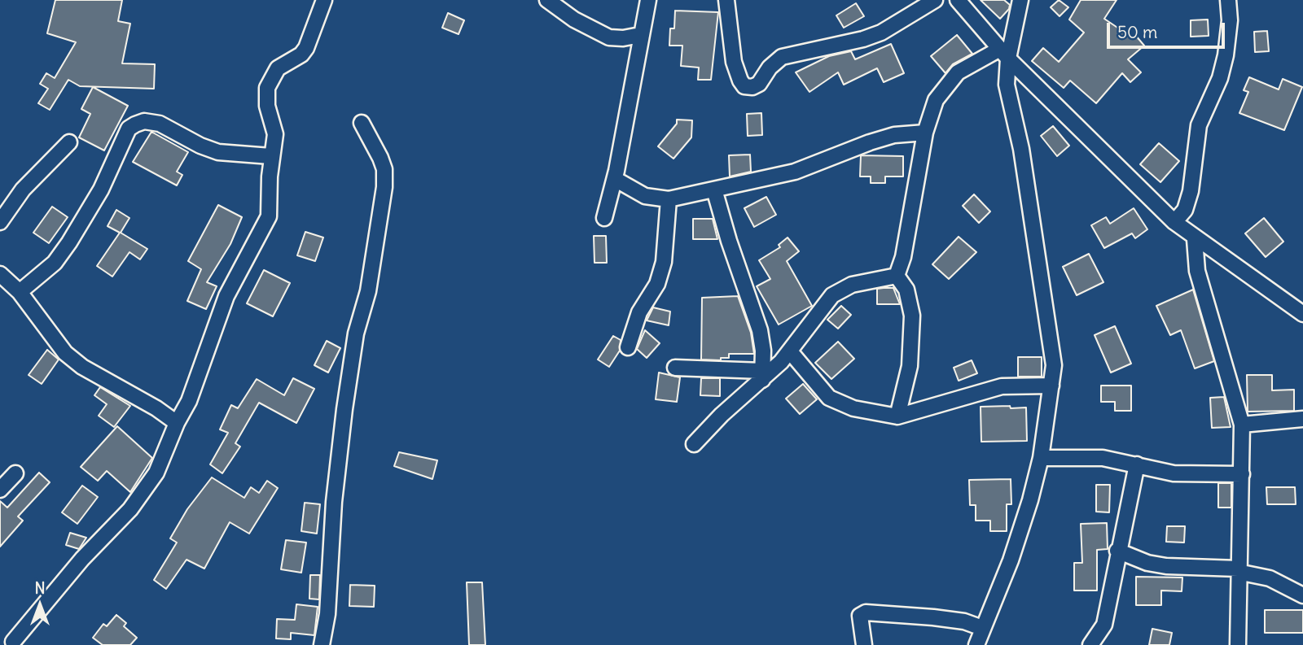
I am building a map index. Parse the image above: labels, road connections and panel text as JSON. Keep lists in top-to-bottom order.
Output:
{
  "scale_bar": "50 m",
  "north": "top"
}
